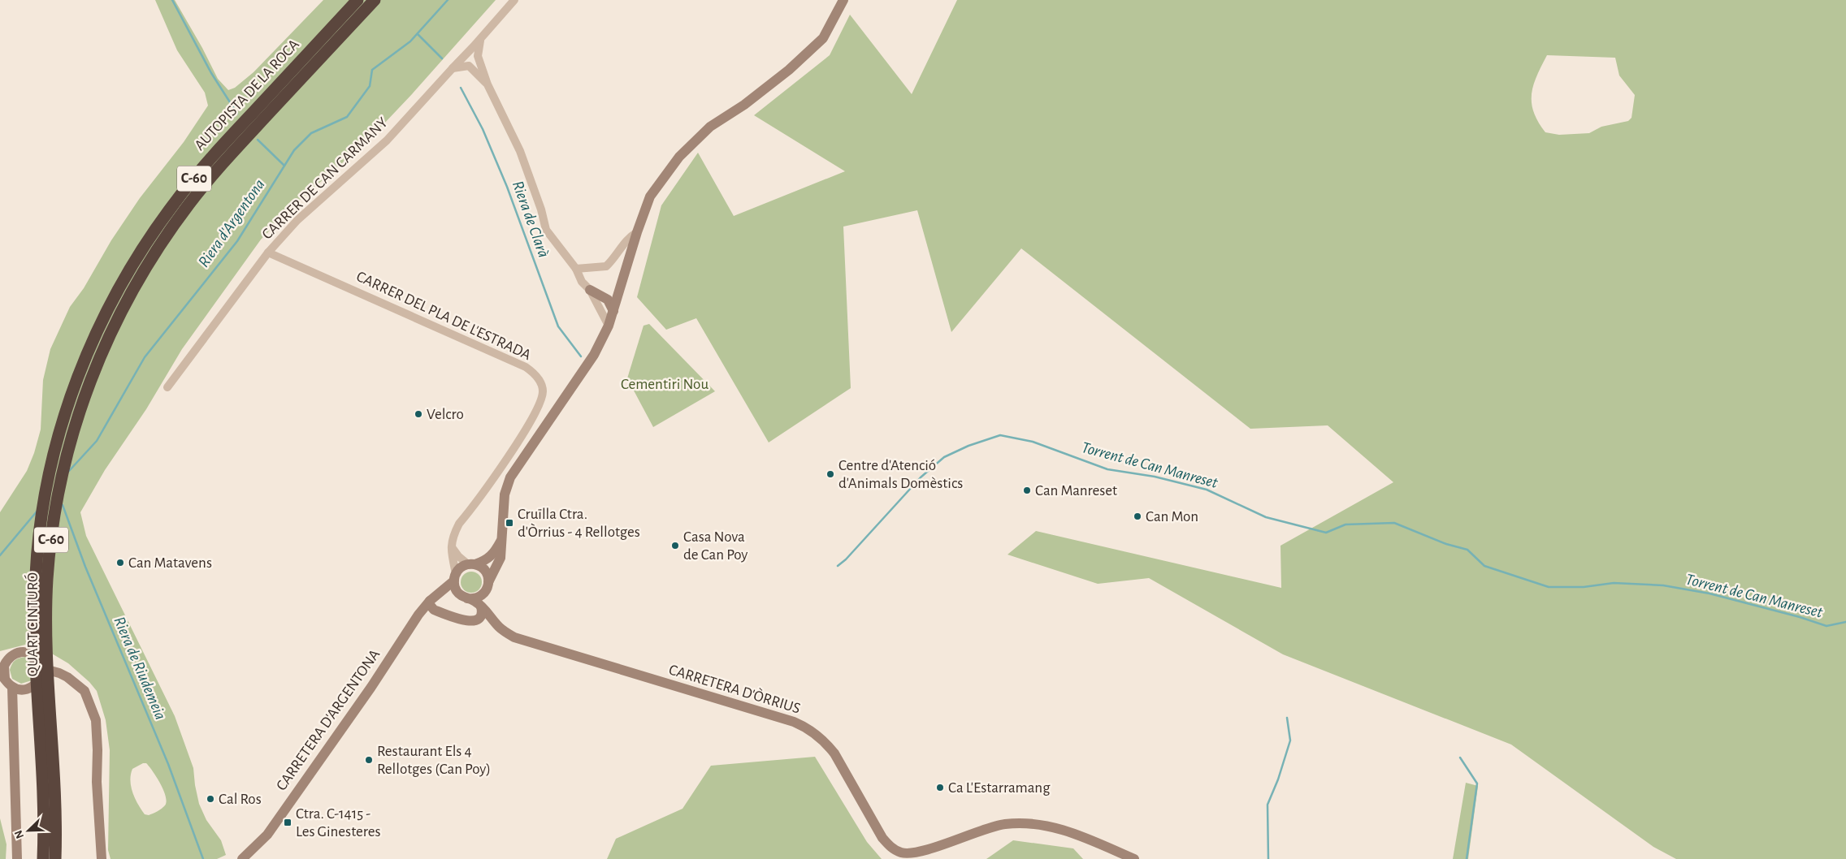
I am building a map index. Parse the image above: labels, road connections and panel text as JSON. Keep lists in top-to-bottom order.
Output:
{
  "streets": {
    "highway": ["AUTOPISTA DE LA ROCA", "C-60", "QUART CINTURÓ"],
    "street": [
      "CARRER DE CAN CARMANY",
      "CARRER DEL PLA DE L'ESTRADA",
      "CARRETERA D'ÒRRIUS",
      "CARRETERA D'ARGENTONA"
    ]
  },
  "crossings": [
    ["AUTOPISTA DE LA ROCA", "QUART CINTURÓ"],
    ["C-60", "QUART CINTURÓ"],
    ["CARRER DE CAN CARMANY", "CARRER DEL PLA DE L'ESTRADA"],
    ["CARRER DEL PLA DE L'ESTRADA", "CARRETERA D'ÒRRIUS"],
    ["CARRER DEL PLA DE L'ESTRADA", "CARRETERA D'ARGENTONA"],
    ["CARRETERA D'ÒRRIUS", "CARRETERA D'ARGENTONA"]
  ],
  "water": [
    "Riera de Clarà",
    "Riera d'Argentona",
    "Torrent de Can Manreset",
    "Riera de Riudemeia"
  ],
  "parks": ["Cementiri Nou"],
  "places": {
    "other": [
      "Velcro",
      "Centre d'Atenció d'Animals Domèstics",
      "Can Manreset",
      "Can Mon",
      "Casa Nova de Can Poy",
      "Can Matavens",
      "Restaurant Els 4 Rellotges (Can Poy)",
      "Ca L'Estarramang",
      "Cal Ros"
    ],
    "transit": ["Cruïlla Ctra. d'Òrrius - 4 Rellotges", "Ctra. C-1415 - Les Ginesteres"]
  },
  "north": "bottom left"
}
